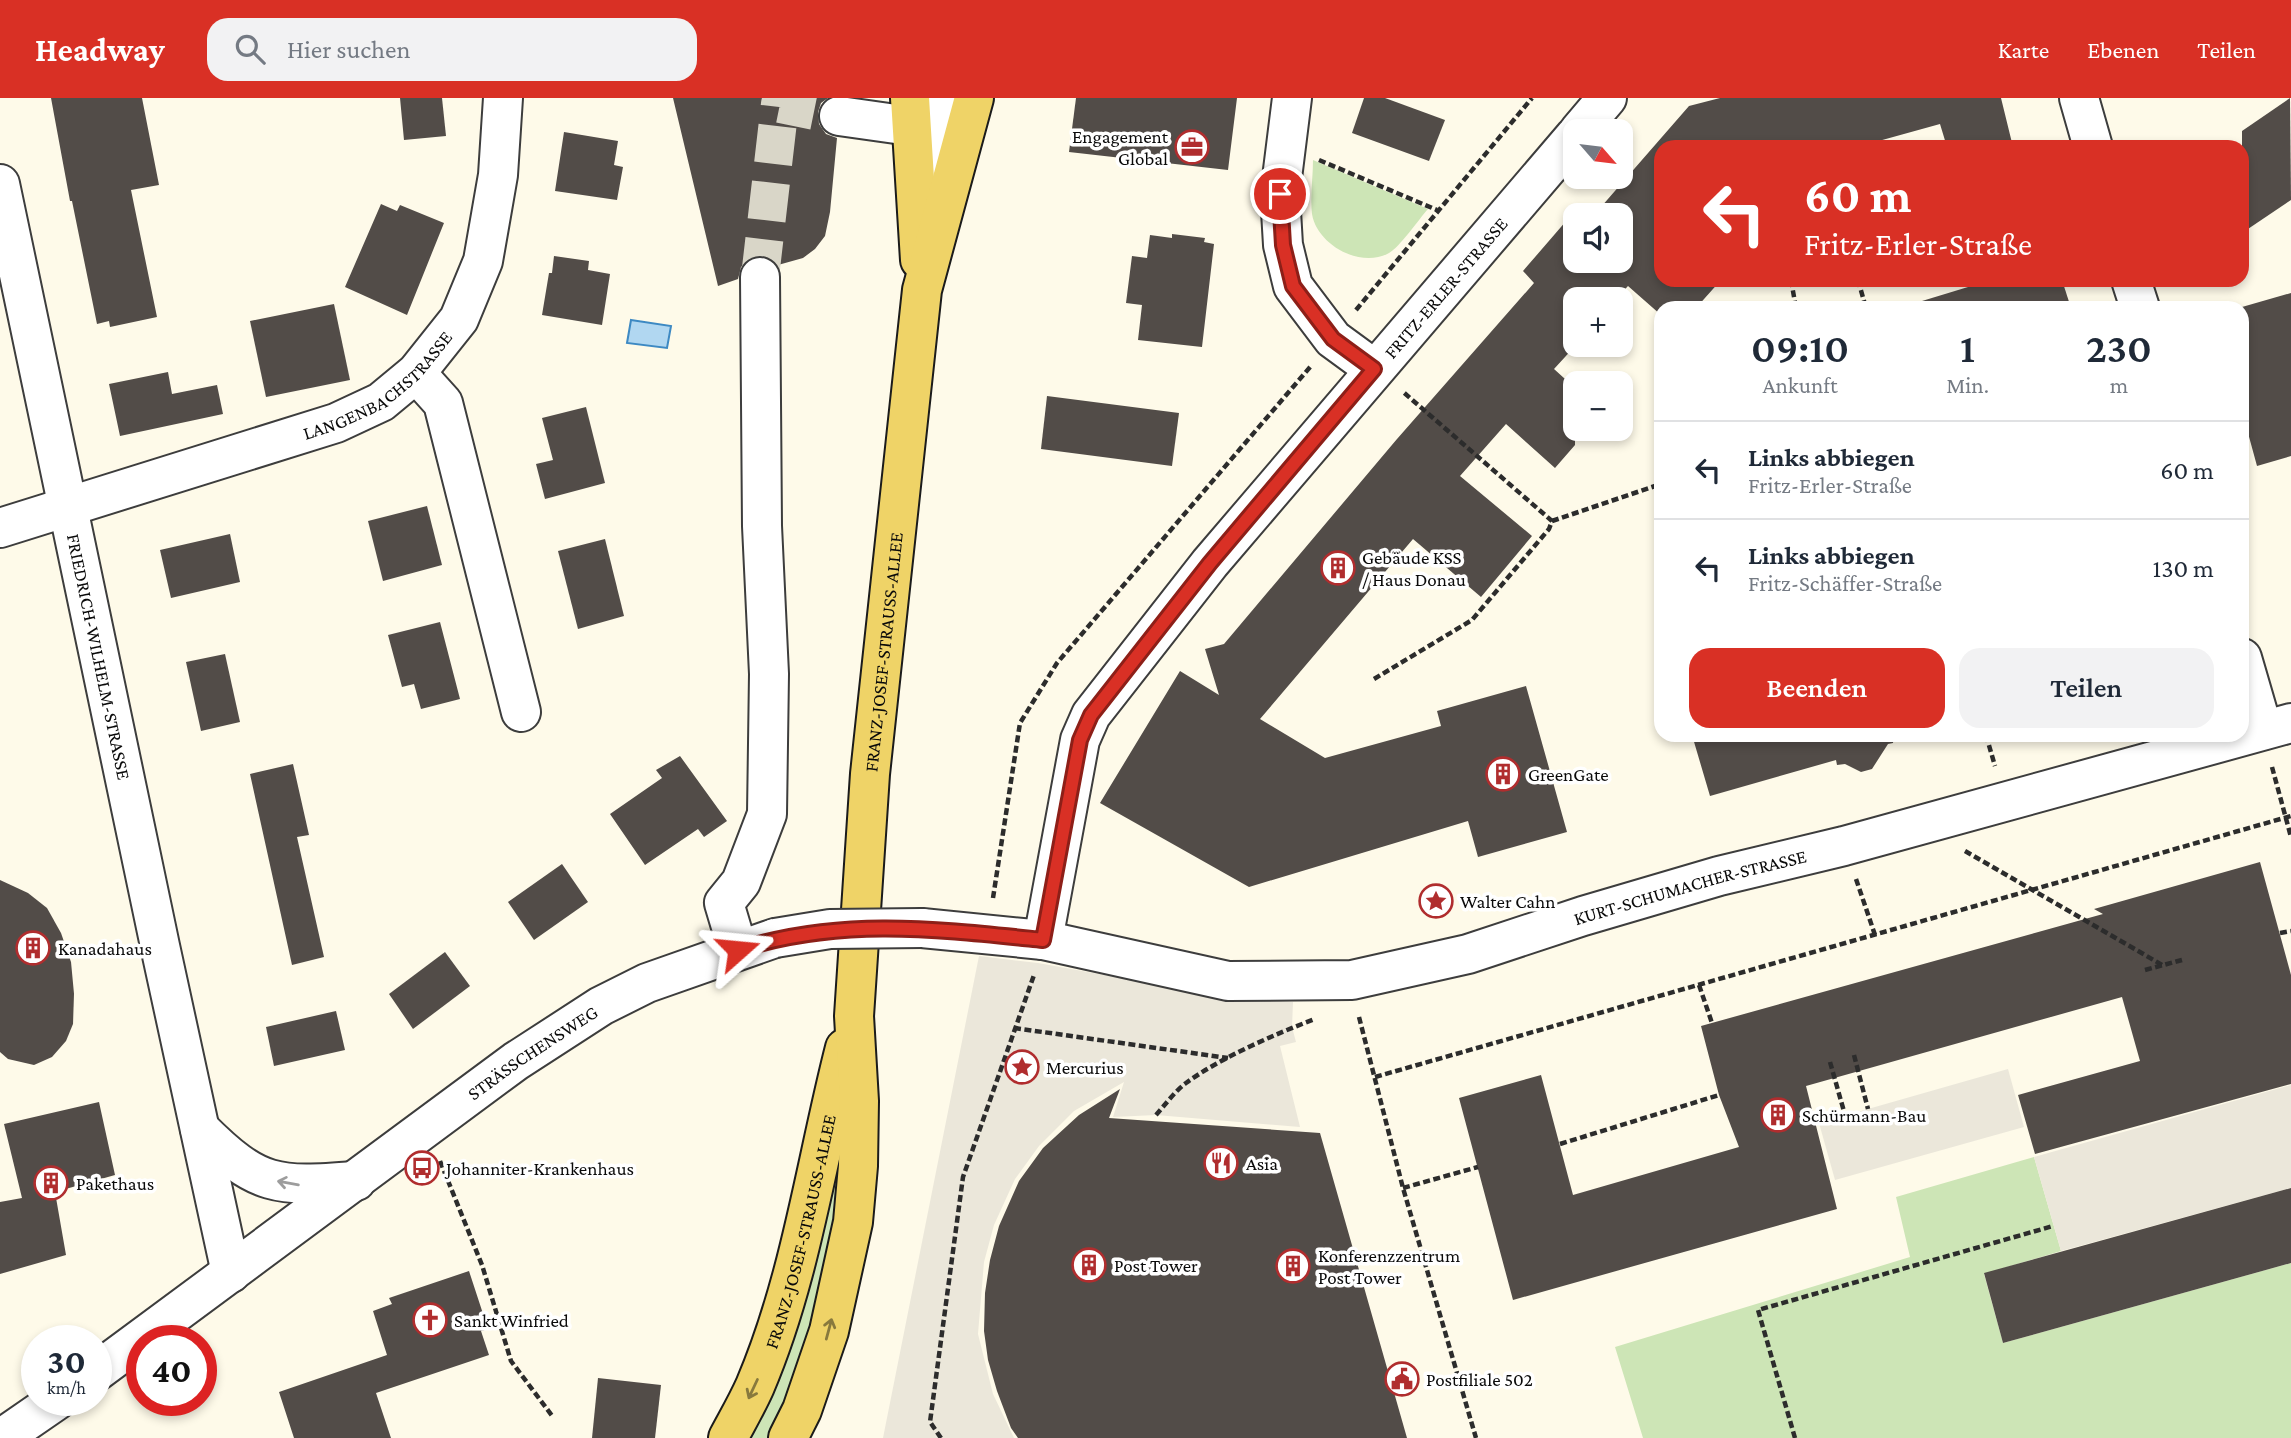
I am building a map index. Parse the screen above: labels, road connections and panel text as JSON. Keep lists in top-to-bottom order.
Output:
{
  "streets": {
    "main road": ["FRANZ-JOSEF-STRAUSS-ALLEE"],
    "street": [
      "FRITZ-ERLER-STRASSE",
      "LANGENBACHSTRASSE",
      "FRIEDRICH-WILHELM-STRASSE",
      "KURT-SCHUMACHER-STRASSE",
      "STRÄSSCHENSWEG"
    ]
  },
  "crossings": [
    ["FRITZ-ERLER-STRASSE", "KURT-SCHUMACHER-STRASSE"],
    ["FRITZ-ERLER-STRASSE", "STRÄSSCHENSWEG"],
    ["LANGENBACHSTRASSE", "FRIEDRICH-WILHELM-STRASSE"],
    ["FRIEDRICH-WILHELM-STRASSE", "STRÄSSCHENSWEG"],
    ["KURT-SCHUMACHER-STRASSE", "STRÄSSCHENSWEG"]
  ],
  "places": {
    "office": ["Engagement Global"],
    "building": [
      "Gebäude KSS / Haus Donau",
      "GreenGate",
      "Kanadahaus",
      "Schürmann-Bau",
      "Pakethaus",
      "Post Tower",
      "Konferenzzentrum Post Tower"
    ],
    "place": ["Walter Cahn", "Mercurius"],
    "restaurant": ["Asia"],
    "bus stop": ["Johanniter-Krankenhaus"],
    "church": ["Sankt Winfried"],
    "public building": ["Postfiliale 502"]
  },
  "north": "bottom right",
  "page": {
    "header": "Headway",
    "search": "Hier suchen",
    "nav": ["Karte", "Ebenen", "Teilen"],
    "map_buttons": ["+", "−"],
    "turn": ["60 m", "Fritz-Erler-Straße"],
    "eta": [
      "09:10",
      "Ankunft",
      "1",
      "Min.",
      "230",
      "m"
    ],
    "list": [
      {
        "name": "Links abbiegen",
        "note": "Fritz-Erler-Straße",
        "value": "60 m"
      },
      {
        "name": "Links abbiegen",
        "note": "Fritz-Schäffer-Straße",
        "value": "130 m"
      }
    ],
    "buttons": ["Beenden", "Teilen"],
    "speed": "30 km/h",
    "limit": "40"
  }
}
